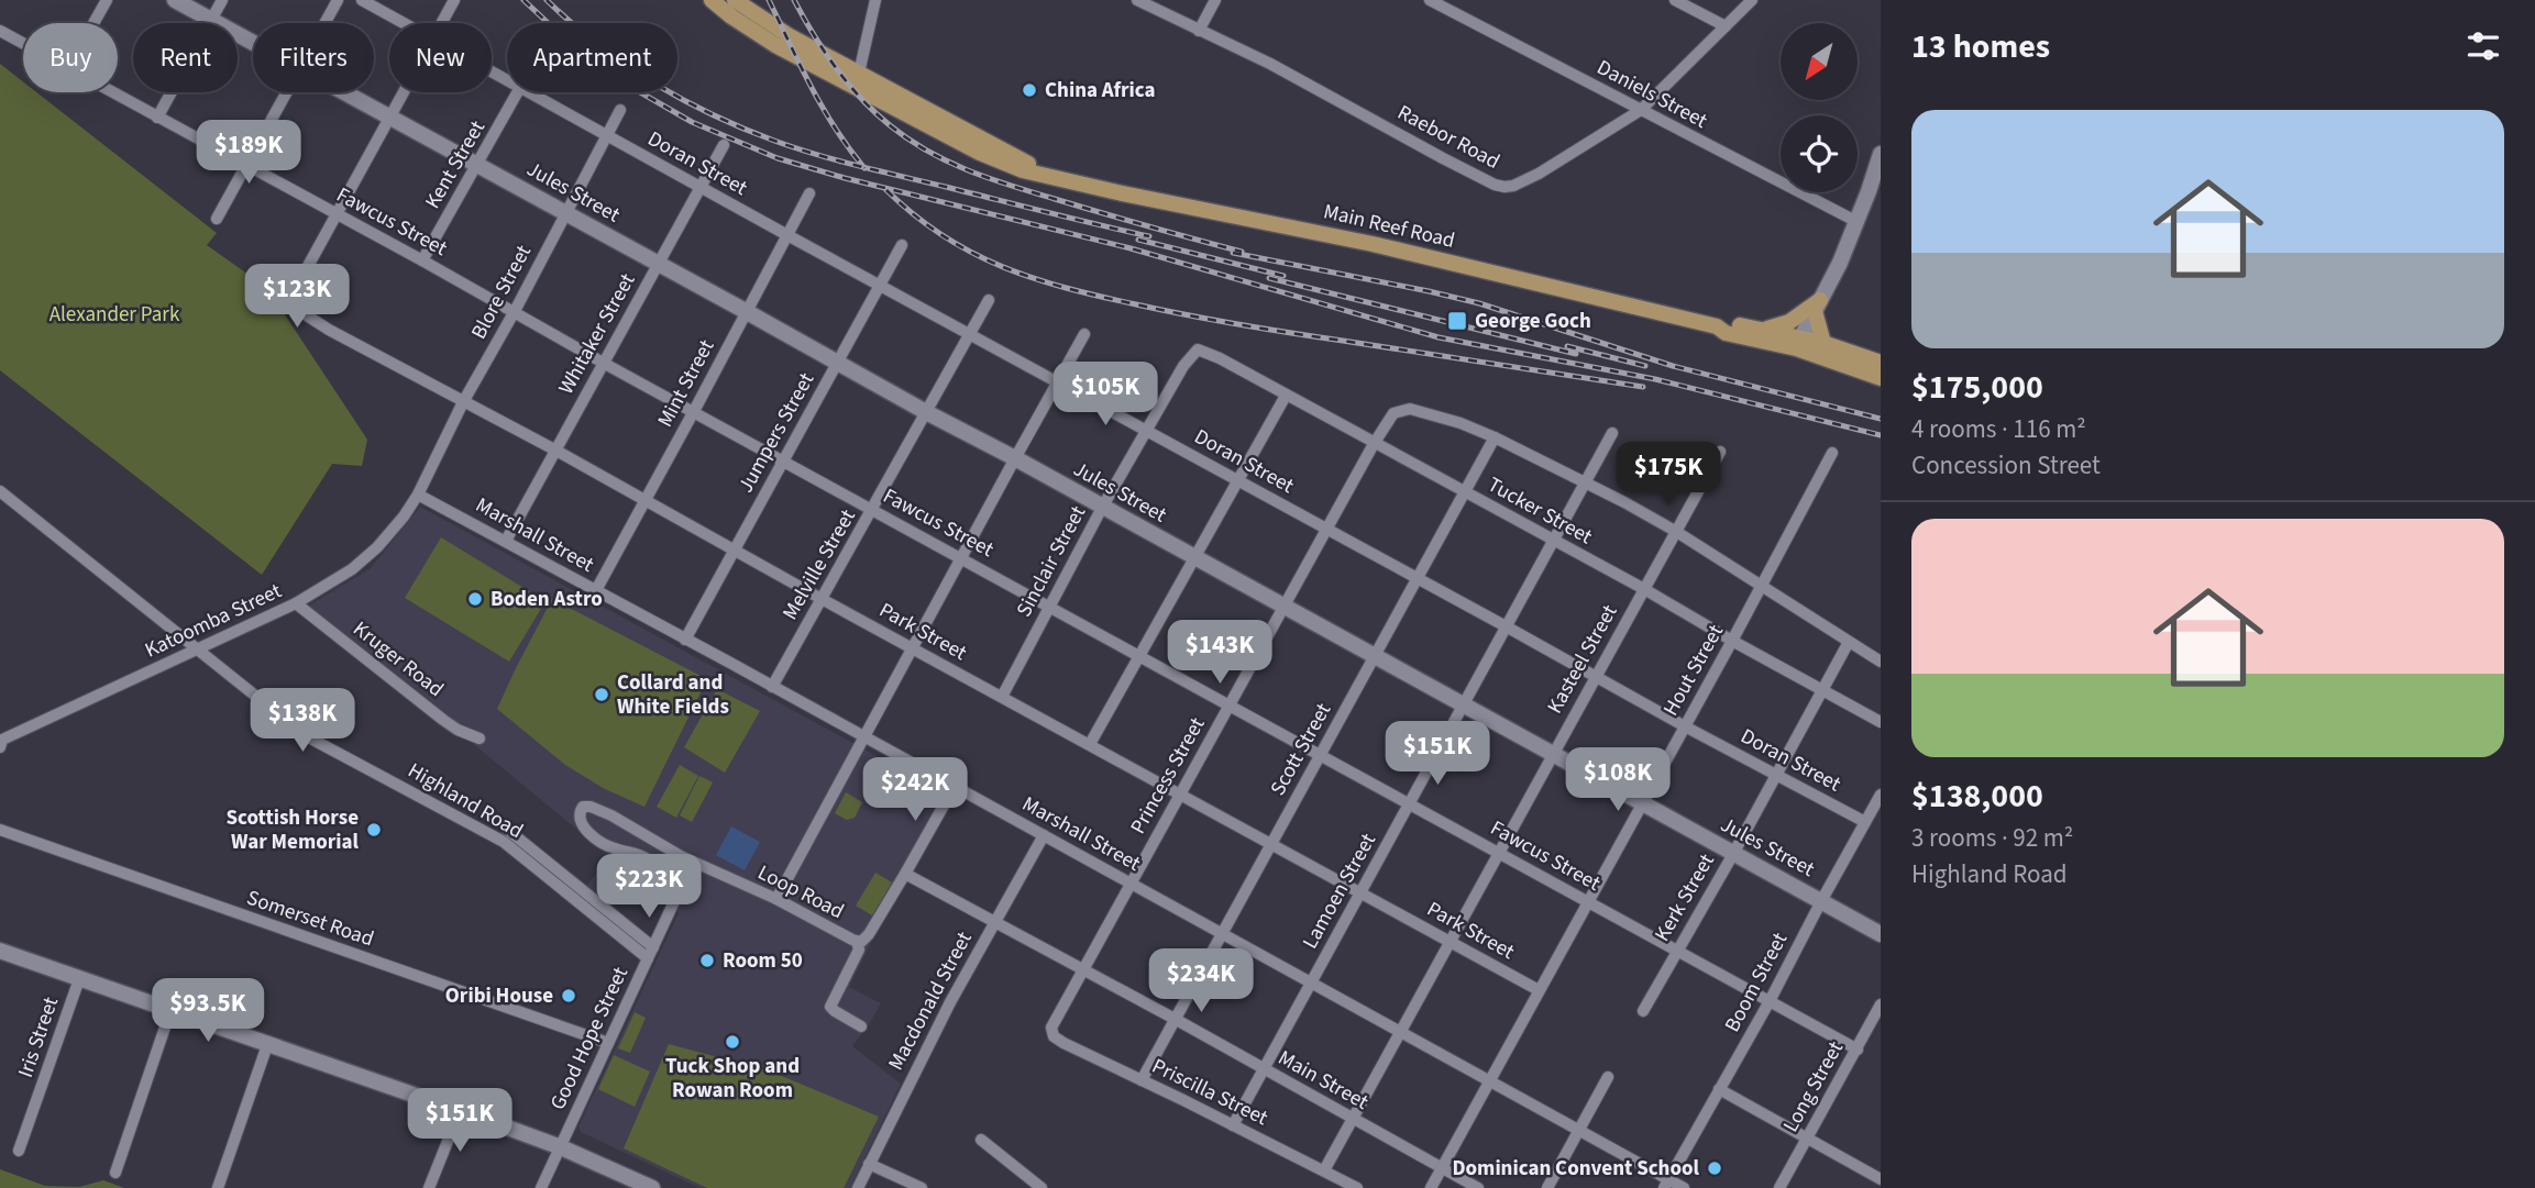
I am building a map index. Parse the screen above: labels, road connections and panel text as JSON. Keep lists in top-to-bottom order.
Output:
{
  "streets": {
    "main road": ["Jules Street", "Main Reef Road"],
    "street": [
      "Daniels Street",
      "Raebor Road",
      "Doran Street",
      "Kent Street",
      "Fawcus Street",
      "Blore Street",
      "Whitaker Street",
      "Mint Street",
      "Jumpers Street",
      "Tucker Street",
      "Marshall Street",
      "Sinclair Street",
      "Melville Street",
      "Katoomba Street",
      "Park Street",
      "Kruger Road",
      "Kasteel Street",
      "Hout Street",
      "Scott Street",
      "Princess Street",
      "Highland Road",
      "Lamoen Street",
      "Loop Road",
      "Kerk Street",
      "Somerset Road",
      "Boom Street",
      "Macdonald Street",
      "Iris Street",
      "Good Hope Street",
      "Main Street",
      "Long Street",
      "Priscilla Street"
    ]
  },
  "crossings": [
    ["Daniels Street", "Raebor Road"],
    ["Doran Street", "Blore Street"],
    ["Doran Street", "Whitaker Street"],
    ["Doran Street", "Mint Street"],
    ["Doran Street", "Jumpers Street"],
    ["Doran Street", "Sinclair Street"],
    ["Doran Street", "Melville Street"],
    ["Doran Street", "Kasteel Street"],
    ["Doran Street", "Hout Street"],
    ["Doran Street", "Scott Street"],
    ["Doran Street", "Princess Street"],
    ["Doran Street", "Lamoen Street"],
    ["Doran Street", "Kerk Street"],
    ["Doran Street", "Boom Street"],
    ["Kent Street", "Jules Street"],
    ["Kent Street", "Fawcus Street"],
    ["Jules Street", "Blore Street"],
    ["Jules Street", "Whitaker Street"],
    ["Jules Street", "Mint Street"],
    ["Jules Street", "Jumpers Street"],
    ["Jules Street", "Sinclair Street"],
    ["Jules Street", "Melville Street"],
    ["Jules Street", "Kasteel Street"],
    ["Jules Street", "Hout Street"],
    ["Jules Street", "Scott Street"],
    ["Jules Street", "Princess Street"],
    ["Jules Street", "Lamoen Street"],
    ["Jules Street", "Kerk Street"],
    ["Jules Street", "Boom Street"],
    ["Fawcus Street", "Blore Street"],
    ["Fawcus Street", "Whitaker Street"],
    ["Fawcus Street", "Mint Street"],
    ["Fawcus Street", "Jumpers Street"],
    ["Fawcus Street", "Sinclair Street"],
    ["Fawcus Street", "Melville Street"],
    ["Fawcus Street", "Park Street"],
    ["Fawcus Street", "Kasteel Street"],
    ["Fawcus Street", "Hout Street"],
    ["Fawcus Street", "Scott Street"],
    ["Fawcus Street", "Princess Street"],
    ["Fawcus Street", "Lamoen Street"],
    ["Fawcus Street", "Kerk Street"],
    ["Fawcus Street", "Boom Street"],
    ["Fawcus Street", "Long Street"],
    ["Blore Street", "Marshall Street"],
    ["Blore Street", "Katoomba Street"],
    ["Blore Street", "Park Street"],
    ["Whitaker Street", "Marshall Street"],
    ["Whitaker Street", "Park Street"],
    ["Mint Street", "Marshall Street"],
    ["Mint Street", "Park Street"],
    ["Jumpers Street", "Marshall Street"],
    ["Jumpers Street", "Park Street"],
    ["Tucker Street", "Sinclair Street"],
    ["Tucker Street", "Kasteel Street"],
    ["Tucker Street", "Hout Street"],
    ["Tucker Street", "Scott Street"],
    ["Tucker Street", "Princess Street"],
    ["Tucker Street", "Lamoen Street"],
    ["Tucker Street", "Kerk Street"],
    ["Marshall Street", "Melville Street"],
    ["Marshall Street", "Katoomba Street"],
    ["Marshall Street", "Kasteel Street"],
    ["Marshall Street", "Hout Street"],
    ["Marshall Street", "Scott Street"],
    ["Marshall Street", "Princess Street"],
    ["Marshall Street", "Lamoen Street"],
    ["Marshall Street", "Boom Street"],
    ["Marshall Street", "Macdonald Street"],
    ["Sinclair Street", "Park Street"],
    ["Melville Street", "Park Street"],
    ["Katoomba Street", "Kruger Road"],
    ["Katoomba Street", "Highland Road"],
    ["Park Street", "Kasteel Street"],
    ["Park Street", "Hout Street"],
    ["Park Street", "Scott Street"],
    ["Park Street", "Princess Street"],
    ["Park Street", "Lamoen Street"],
    ["Kasteel Street", "Main Street"],
    ["Kasteel Street", "Priscilla Street"],
    ["Hout Street", "Main Street"],
    ["Scott Street", "Princess Street"],
    ["Scott Street", "Main Street"],
    ["Scott Street", "Priscilla Street"],
    ["Princess Street", "Main Street"],
    ["Princess Street", "Priscilla Street"],
    ["Highland Road", "Good Hope Street"],
    ["Lamoen Street", "Main Street"],
    ["Lamoen Street", "Priscilla Street"],
    ["Loop Road", "Good Hope Street"],
    ["Loop Road", "Main Street"],
    ["Somerset Road", "Good Hope Street"],
    ["Macdonald Street", "Main Street"]
  ],
  "parks": ["Alexander Park"],
  "places": {
    "other": [
      "China Africa",
      "Boden Astro",
      "Collard and White Fields",
      "Scottish Horse War Memorial",
      "Room 50",
      "Oribi House",
      "Tuck Shop and Rowan Room",
      "Dominican Convent School"
    ],
    "transit": ["George Goch"]
  },
  "north": "bottom left",
  "page": {
    "heading": "13 homes",
    "chip": [
      "Buy",
      "Rent",
      "Filters",
      "New",
      "Apartment"
    ],
    "list": [
      {
        "name": "$175,000",
        "note": "4 rooms · 116 m² · Concession Street"
      },
      {
        "name": "$138,000",
        "note": "3 rooms · 92 m² · Highland Road"
      }
    ],
    "price": [
      "$189K",
      "$123K",
      "$105K",
      "$175K",
      "$143K",
      "$138K",
      "$151K",
      "$108K",
      "$242K",
      "$223K",
      "$234K",
      "$93.5K",
      "$151K"
    ]
  }
}
